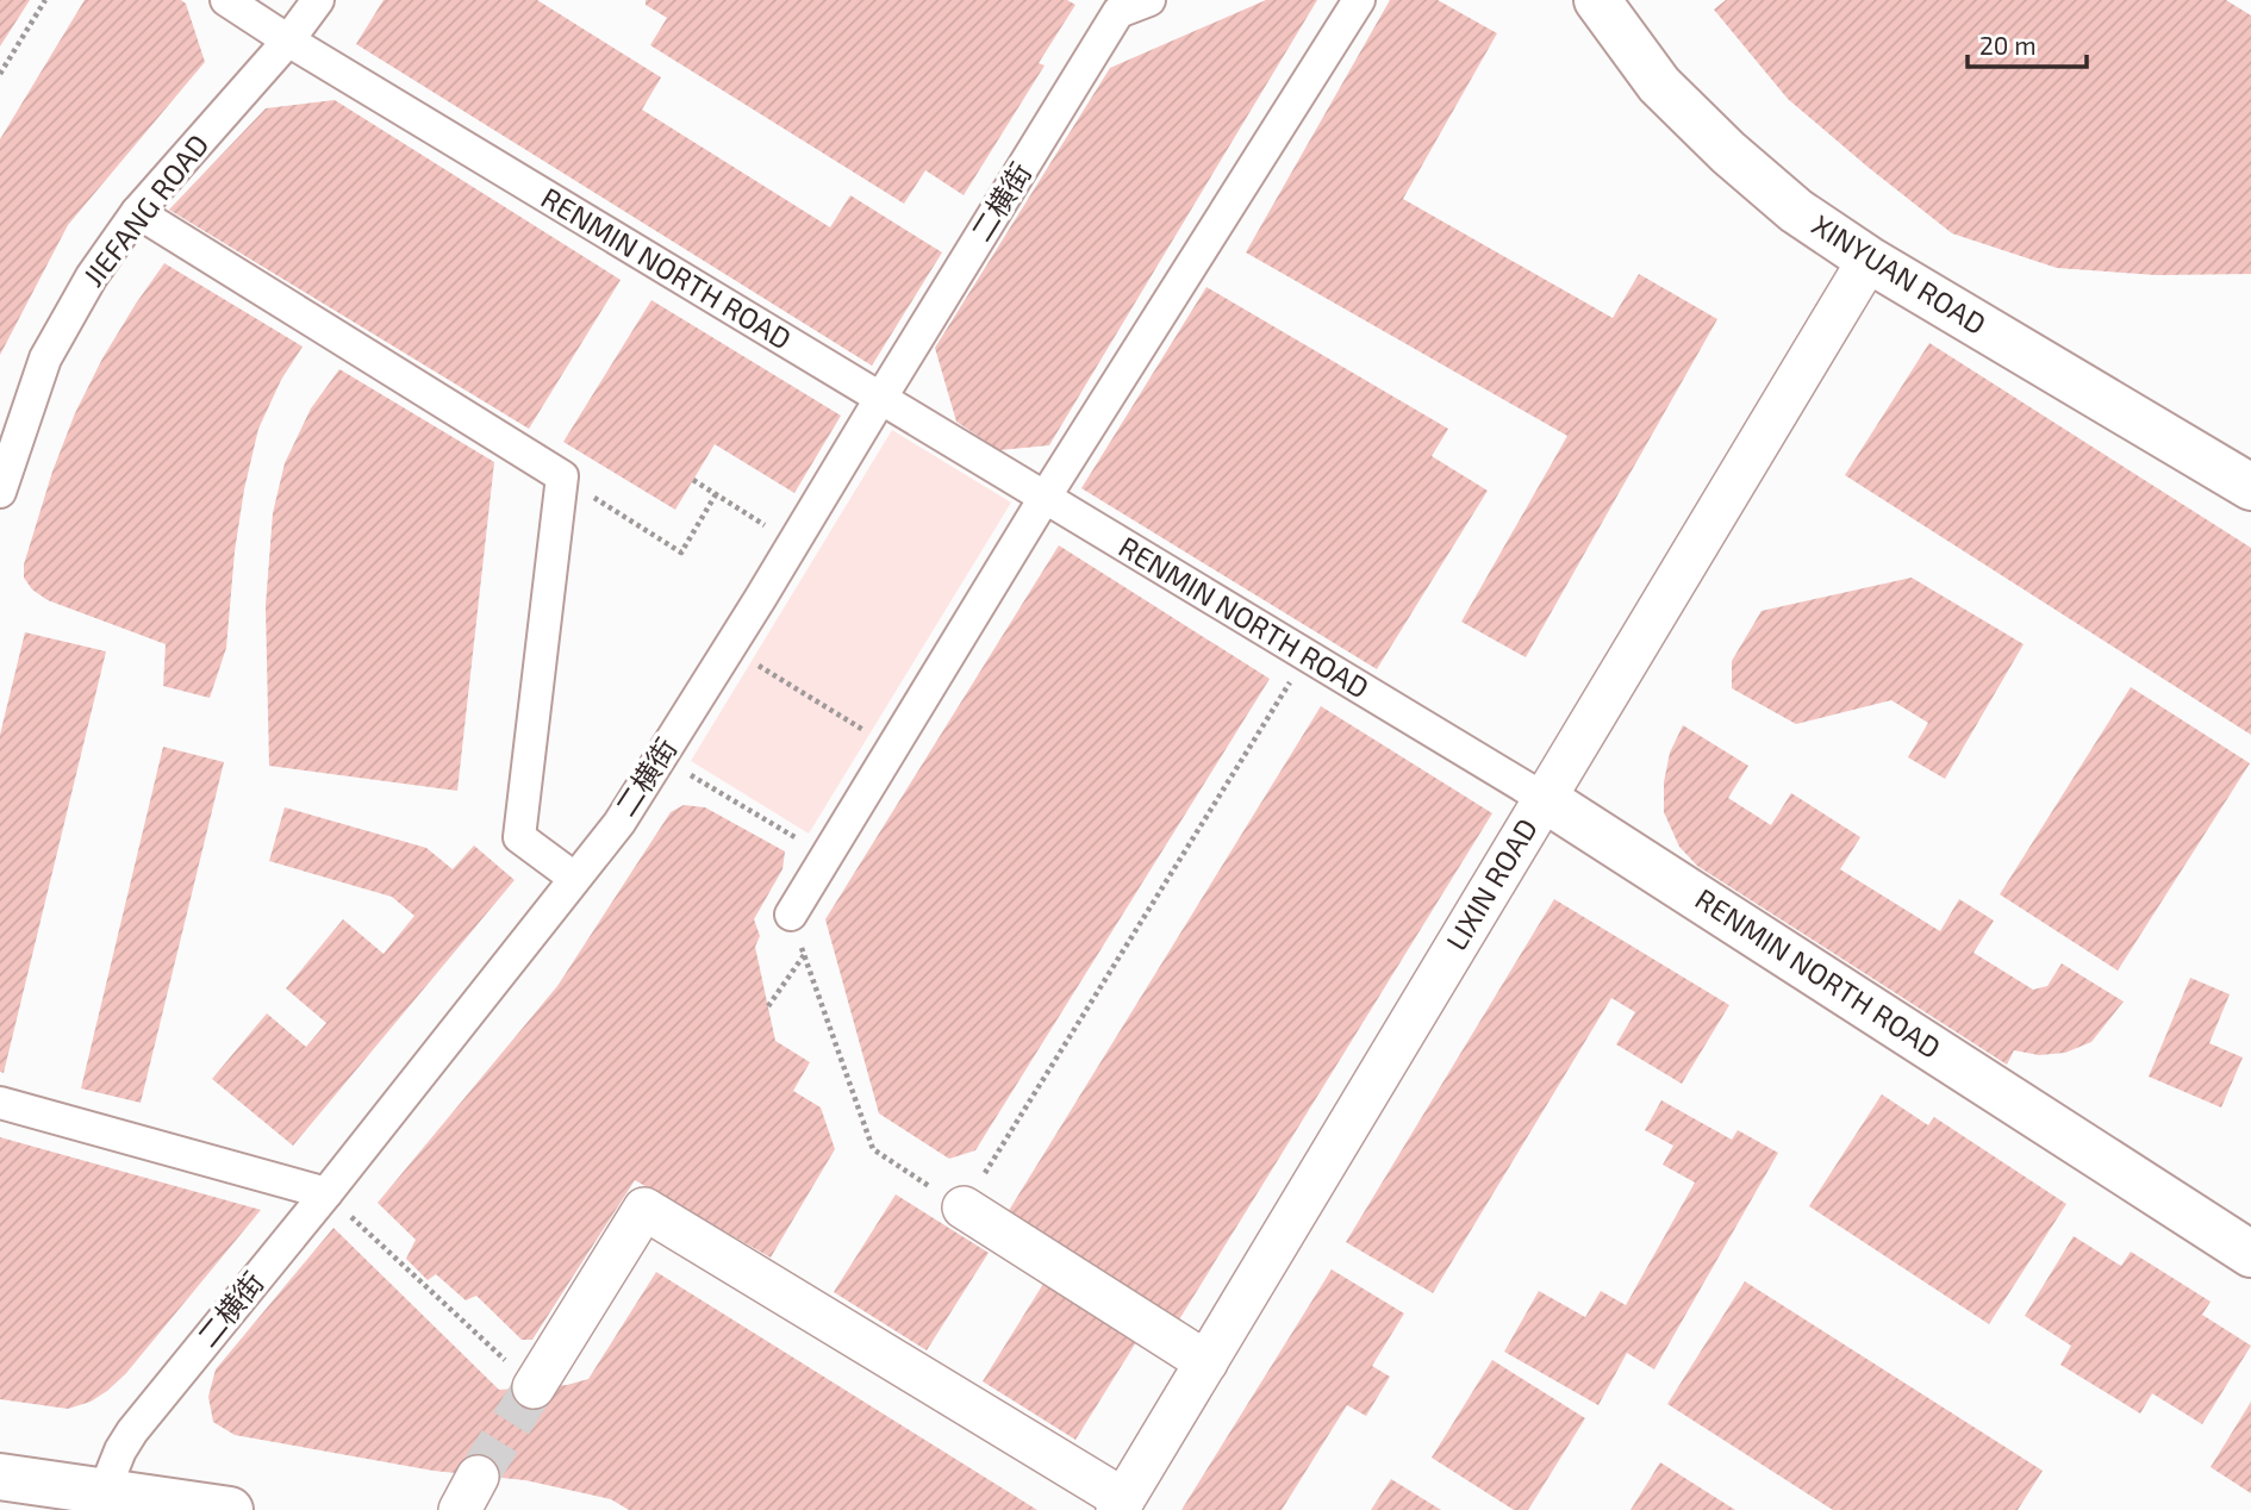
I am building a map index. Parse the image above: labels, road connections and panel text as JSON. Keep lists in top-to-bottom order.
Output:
{
  "streets": {
    "main road": ["RENMIN NORTH ROAD", "XINYUAN ROAD"],
    "street": ["二横街", "JIEFANG ROAD", "LIXIN ROAD"]
  },
  "crossings": [
    ["二横街", "RENMIN NORTH ROAD"],
    ["JIEFANG ROAD", "RENMIN NORTH ROAD"],
    ["RENMIN NORTH ROAD", "LIXIN ROAD"],
    ["XINYUAN ROAD", "LIXIN ROAD"]
  ],
  "scale_bar": "20 m"
}
